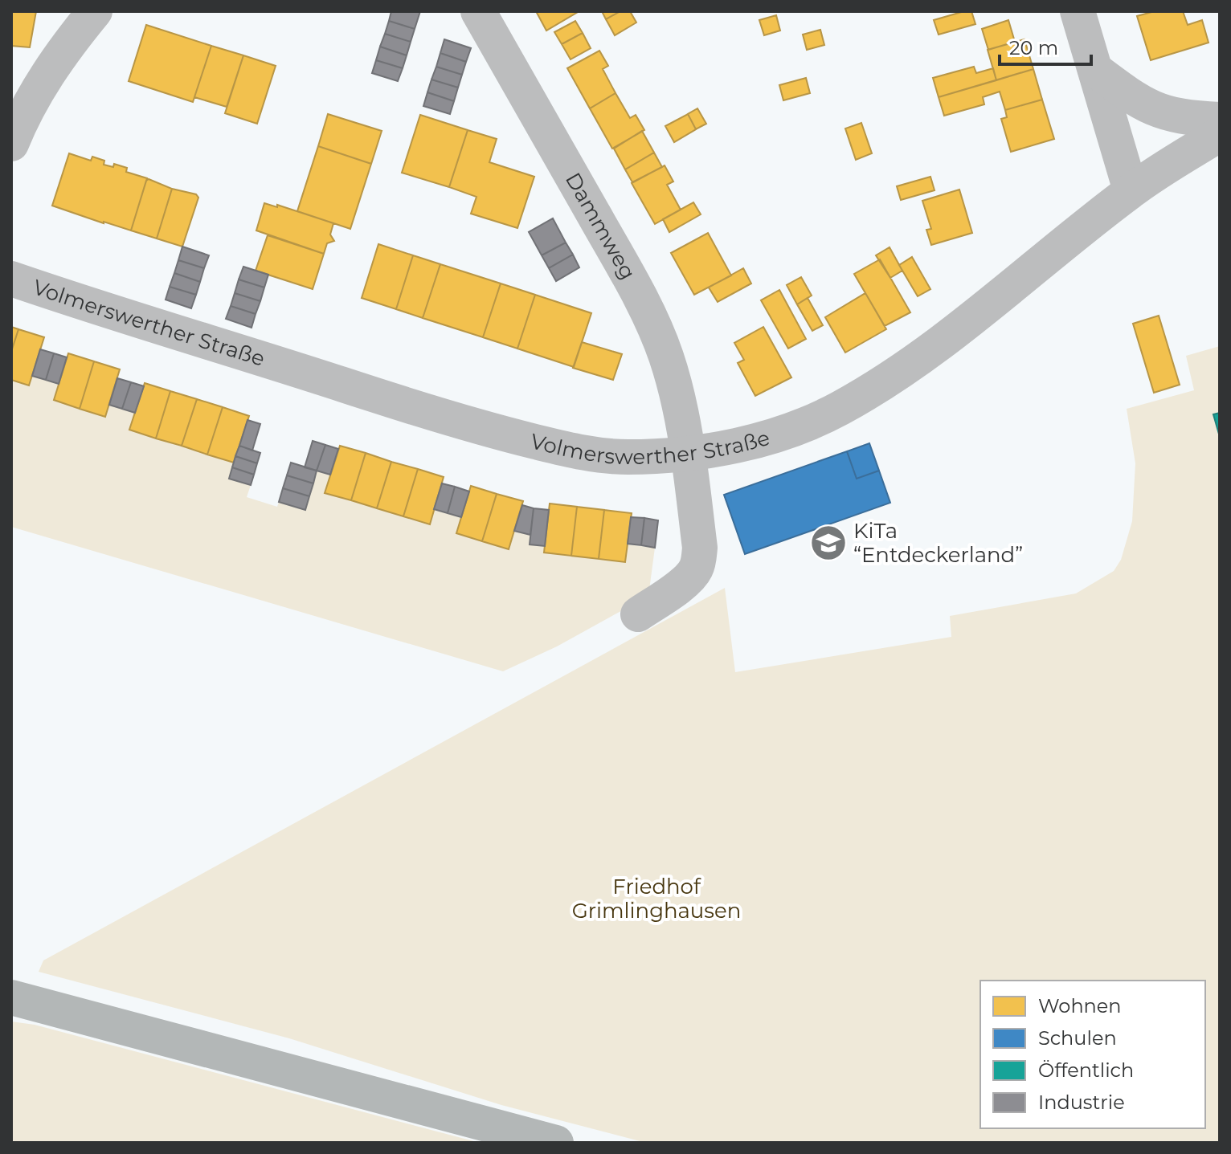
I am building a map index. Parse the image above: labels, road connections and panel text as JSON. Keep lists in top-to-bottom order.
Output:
{
  "streets": {
    "street": ["Dammweg", "Volmerswerther Straße"]
  },
  "crossings": [
    ["Dammweg", "Volmerswerther Straße"]
  ],
  "parks": ["Friedhof Grimlinghausen"],
  "places": {
    "school or university": ["KiTa “Entdeckerland”"]
  },
  "legend": [
    "Wohnen",
    "Schulen",
    "Öffentlich",
    "Industrie"
  ],
  "scale_bar": "20 m"
}
